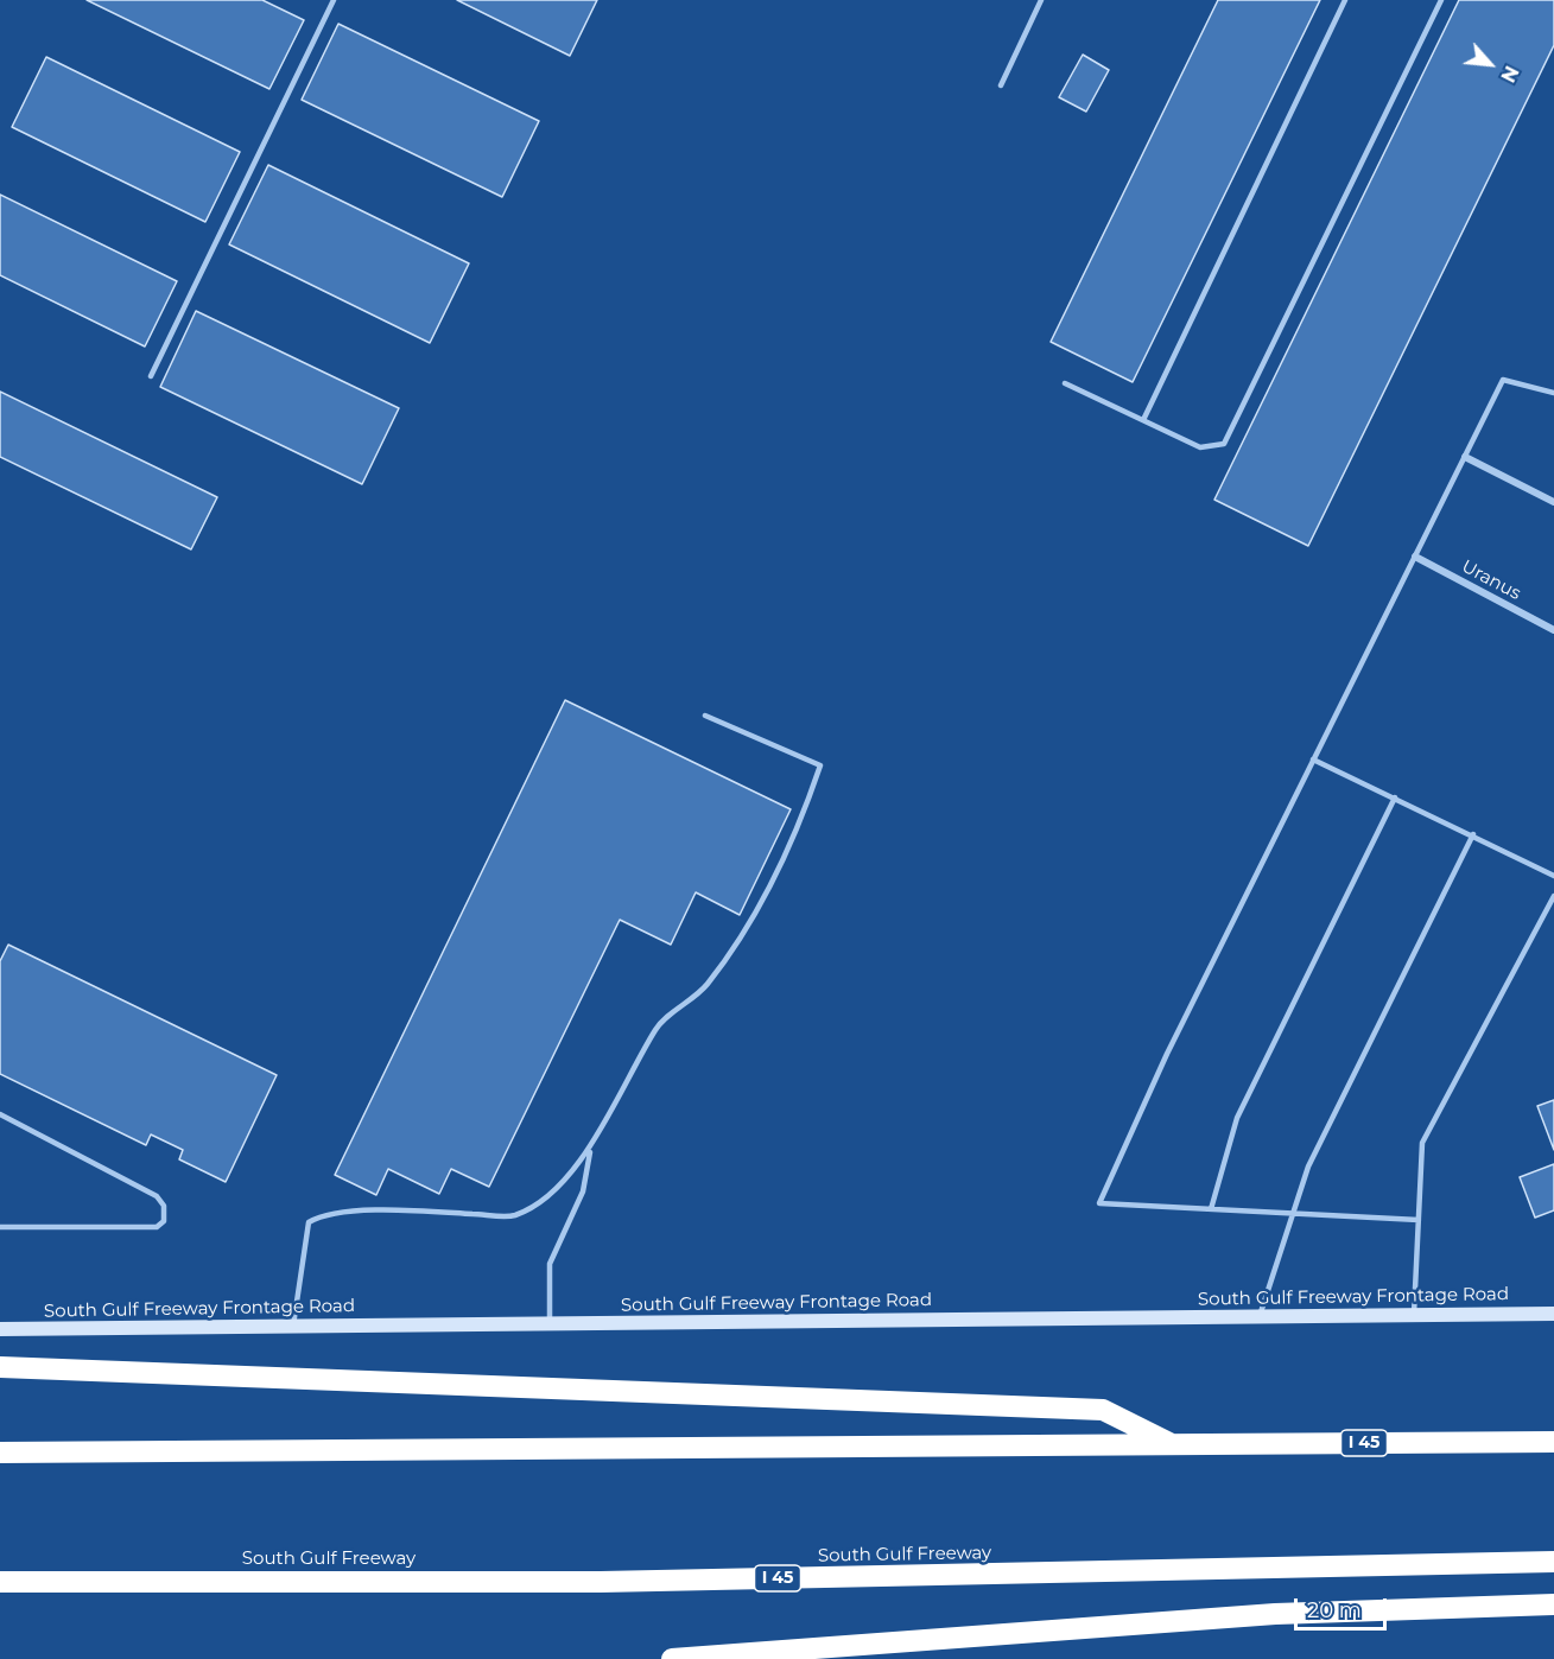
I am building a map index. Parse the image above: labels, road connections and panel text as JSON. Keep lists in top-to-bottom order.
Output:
{
  "streets": {
    "highway": ["I 45", "South Gulf Freeway"],
    "main road": ["South Gulf Freeway Frontage Road"],
    "street": ["Uranus"]
  },
  "scale_bar": "20 m",
  "north": "bottom right"
}
